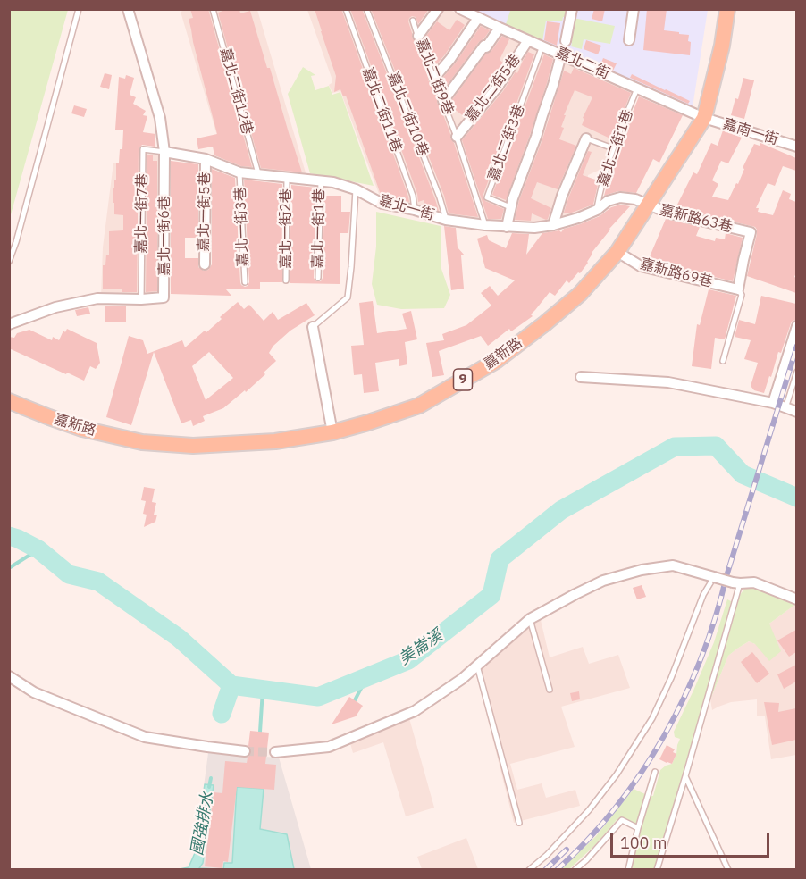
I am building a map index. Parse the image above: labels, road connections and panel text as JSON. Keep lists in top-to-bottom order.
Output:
{
  "streets": {
    "main road": ["嘉新路", "9"],
    "street": [
      "嘉北二街",
      "嘉北二街5巷",
      "嘉南一街",
      "嘉北一街",
      "嘉北一街5巷",
      "嘉新路63巷",
      "嘉北一街6巷",
      "嘉新路69巷"
    ],
    "lane": [
      "嘉北二街9巷",
      "嘉北二街12巷",
      "嘉北二街11巷",
      "嘉北二街10巷",
      "嘉北二街3巷",
      "嘉北二街1巷",
      "嘉北一街7巷",
      "嘉北一街3巷",
      "嘉北一街2巷",
      "嘉北一街1巷"
    ]
  },
  "crossings": [
    ["嘉北二街", "嘉北二街5巷"],
    ["嘉北二街", "嘉南一街"],
    ["嘉北二街", "嘉北二街3巷"],
    ["嘉北二街", "嘉北二街1巷"],
    ["嘉北二街", "嘉新路"],
    ["嘉北二街9巷", "嘉北二街5巷"],
    ["嘉北二街9巷", "嘉北一街"],
    ["嘉北二街12巷", "嘉北一街"],
    ["嘉北二街11巷", "嘉北一街"],
    ["嘉北二街10巷", "嘉北一街"],
    ["嘉南一街", "嘉新路"],
    ["嘉北二街3巷", "嘉北一街"],
    ["嘉北二街1巷", "嘉北一街"],
    ["嘉北一街", "嘉北一街5巷"],
    ["嘉北一街", "嘉北一街7巷"],
    ["嘉北一街", "嘉新路63巷"],
    ["嘉北一街", "嘉北一街3巷"],
    ["嘉北一街", "嘉北一街2巷"],
    ["嘉北一街", "嘉北一街1巷"],
    ["嘉北一街", "嘉北一街6巷"],
    ["嘉北一街", "嘉新路"],
    ["嘉北一街7巷", "嘉北一街6巷"],
    ["嘉新路63巷", "嘉新路69巷"],
    ["嘉新路63巷", "嘉新路"],
    ["嘉新路69巷", "嘉新路"]
  ],
  "water": ["美崙溪", "國強排水"],
  "scale_bar": "100 m"
}
